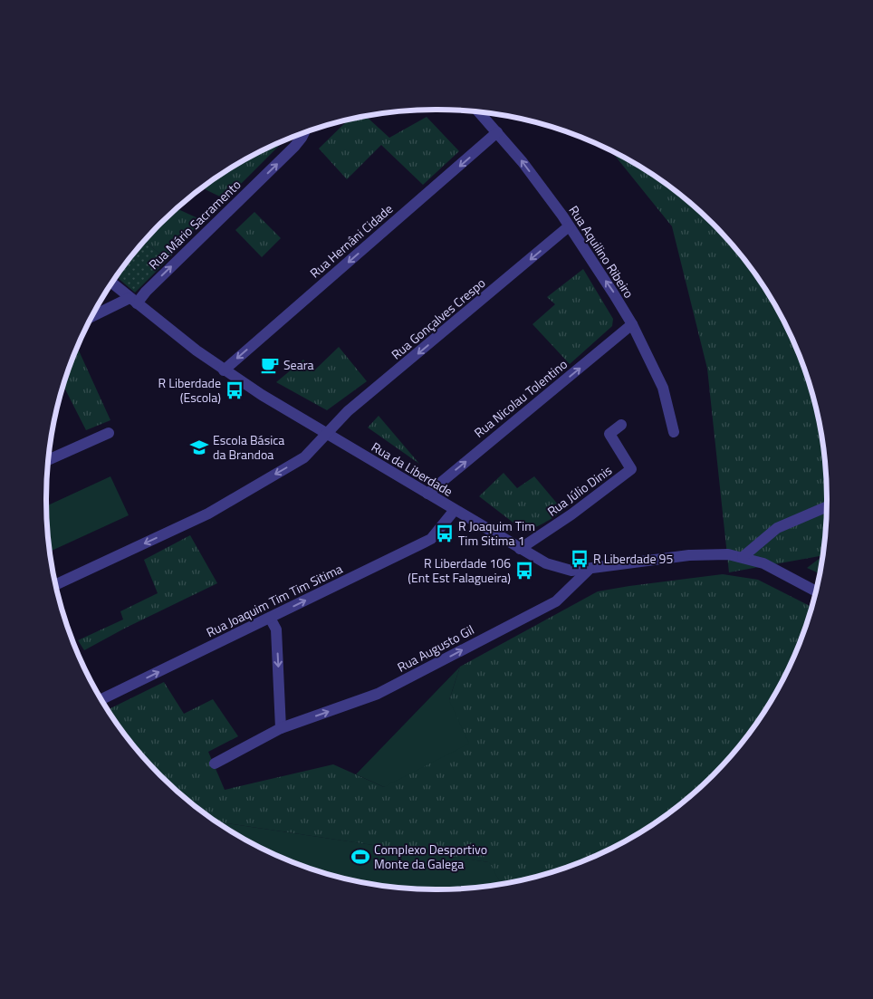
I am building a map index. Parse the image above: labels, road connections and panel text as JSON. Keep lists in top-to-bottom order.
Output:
{
  "streets": {
    "street": [
      "Rua Mário Sacramento",
      "Rua Hernâni Cidade",
      "Rua Aquilino Ribeiro",
      "Rua Gonçalves Crespo",
      "Rua Nicolau Tolentino",
      "Rua da Liberdade",
      "Rua Júlio Dinis",
      "Rua Joaquim Tim Tim Sitima",
      "Rua Augusto Gil"
    ]
  },
  "crossings": [
    ["Rua Mário Sacramento", "Rua da Liberdade"],
    ["Rua Hernâni Cidade", "Rua Aquilino Ribeiro"],
    ["Rua Hernâni Cidade", "Rua da Liberdade"],
    ["Rua Aquilino Ribeiro", "Rua Gonçalves Crespo"],
    ["Rua Aquilino Ribeiro", "Rua Nicolau Tolentino"],
    ["Rua Gonçalves Crespo", "Rua da Liberdade"],
    ["Rua Nicolau Tolentino", "Rua da Liberdade"],
    ["Rua da Liberdade", "Rua Júlio Dinis"],
    ["Rua da Liberdade", "Rua Joaquim Tim Tim Sitima"],
    ["Rua da Liberdade", "Rua Augusto Gil"]
  ],
  "one_way": [
    "Rua Mário Sacramento",
    "Rua Hernâni Cidade",
    "Rua Aquilino Ribeiro",
    "Rua Gonçalves Crespo",
    "Rua Nicolau Tolentino",
    "Rua Joaquim Tim Tim Sitima",
    "Rua Augusto Gil"
  ],
  "places": {
    "cafe": ["Seara"],
    "bus stop": [
      "R Liberdade (Escola)",
      "R Joaquim Tim Tim Sitima 1",
      "R Liberdade 95",
      "R Liberdade 106 (Ent Est Falagueira)"
    ],
    "school or university": ["Escola Básica da Brandoa"],
    "sports": ["Complexo Desportivo Monte da Galega"]
  }
}
